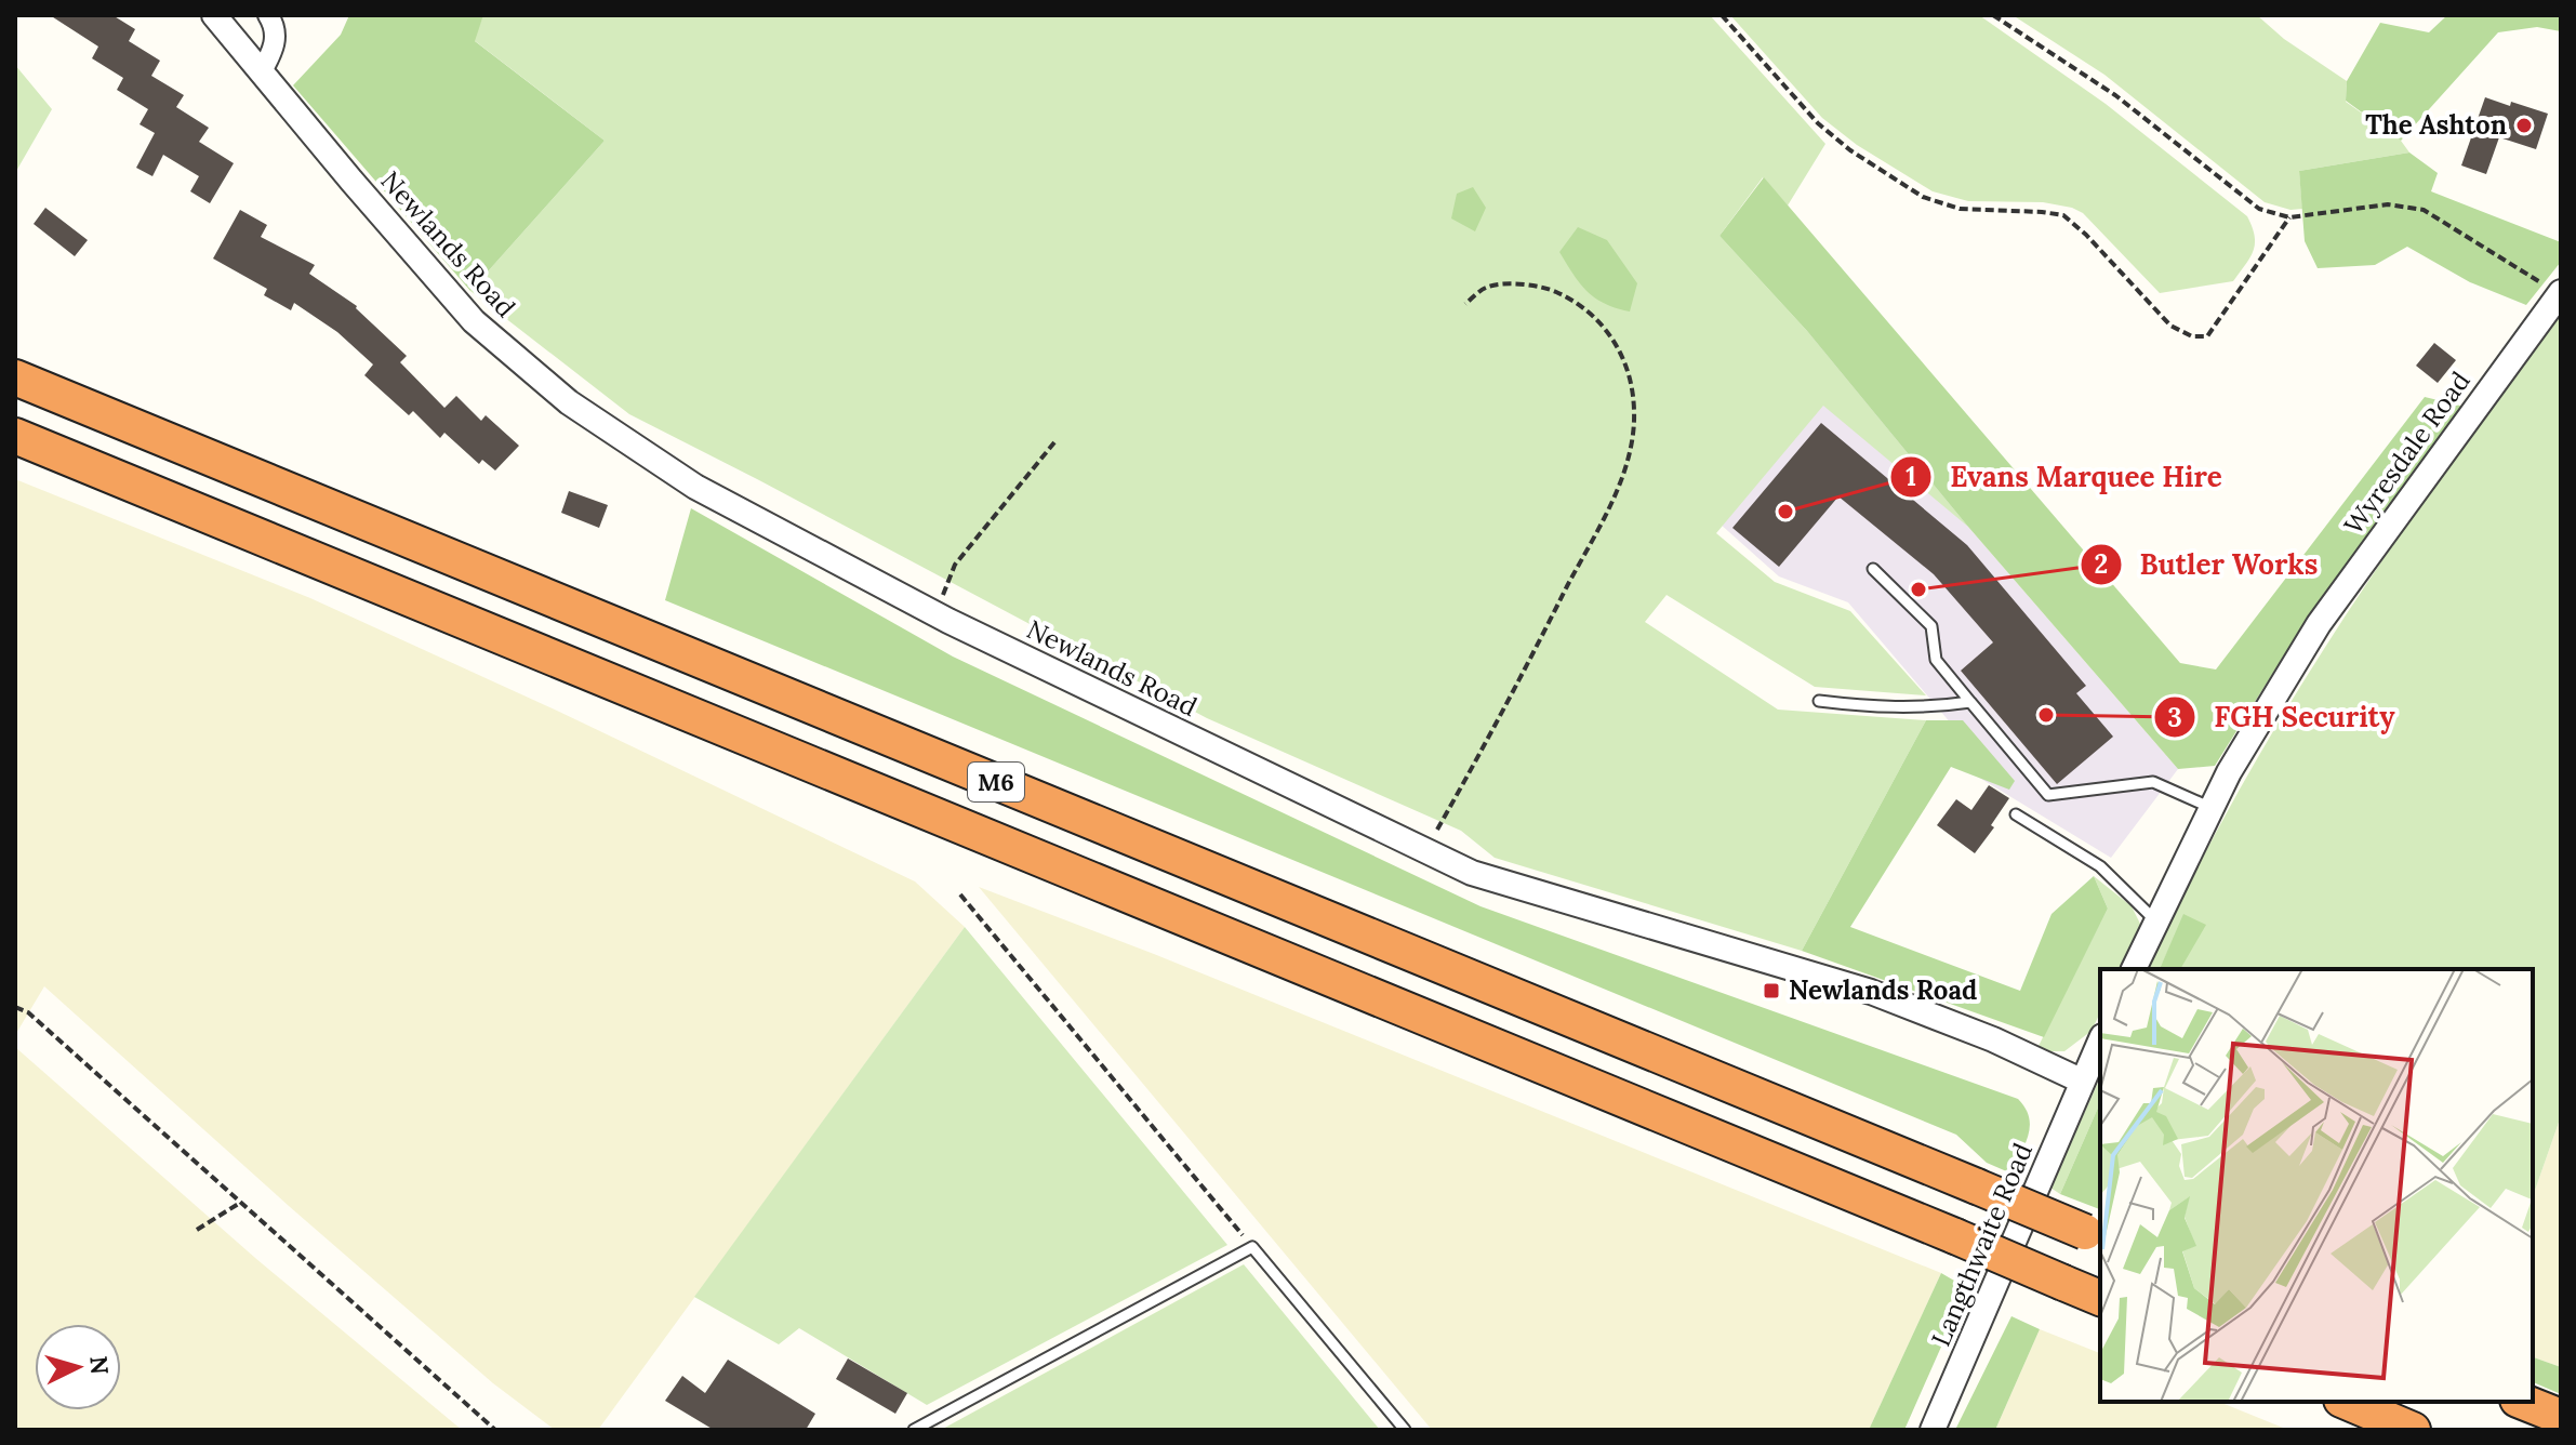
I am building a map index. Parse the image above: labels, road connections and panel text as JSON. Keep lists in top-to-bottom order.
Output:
{
  "streets": {
    "highway": ["M6"],
    "street": ["Newlands Road", "Wyresdale Road", "Langthwaite Road"]
  },
  "crossings": [
    ["Newlands Road", "Langthwaite Road"]
  ],
  "places": {
    "other": [
      "The Ashton",
      "Evans Marquee Hire",
      "Butler Works",
      "FGH Security"
    ],
    "transit": ["Newlands Road"]
  },
  "north": "right"
}
